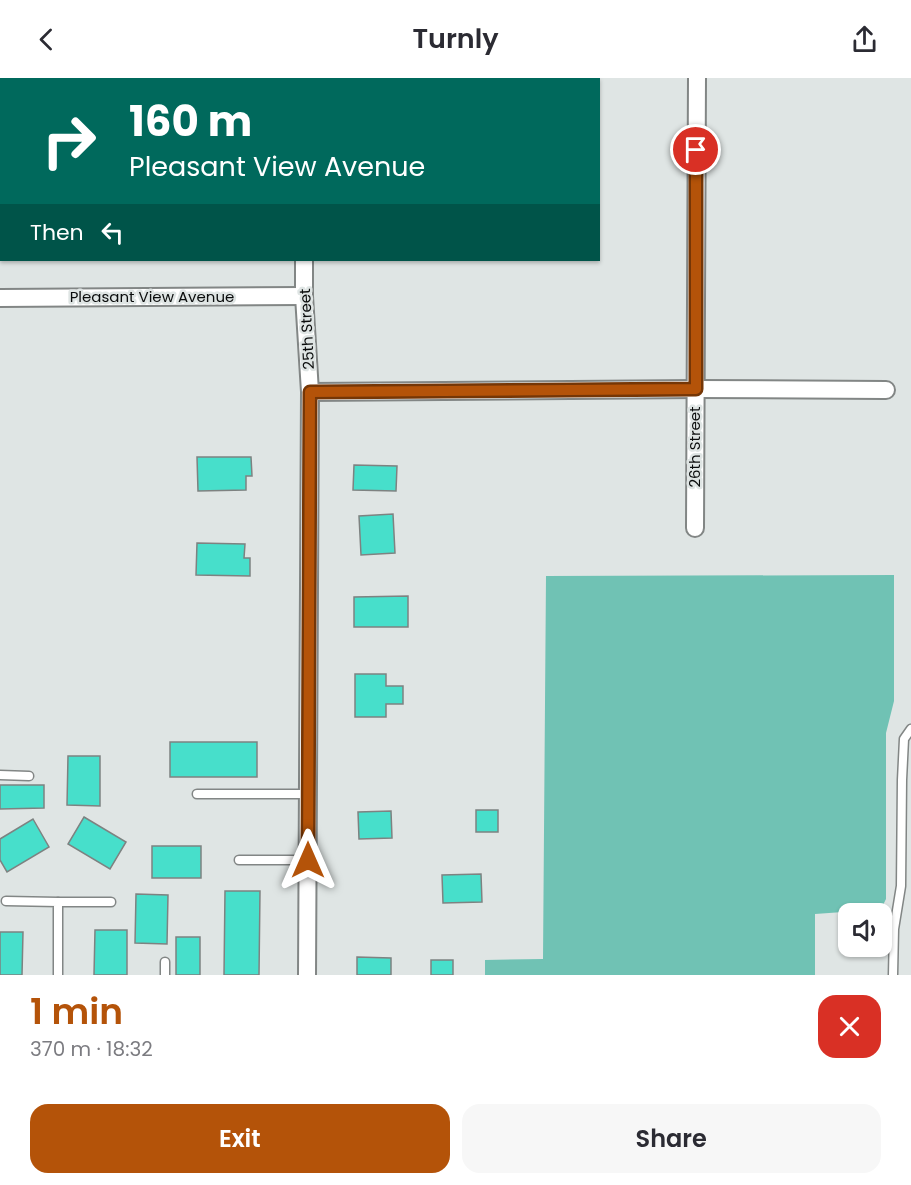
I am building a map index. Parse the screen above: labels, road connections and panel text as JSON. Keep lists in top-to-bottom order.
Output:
{
  "streets": {
    "street": ["Pleasant View Avenue", "25th Street", "26th Street"]
  },
  "crossings": [
    ["Pleasant View Avenue", "25th Street"]
  ],
  "page": {
    "header": "Turnly",
    "turn": ["160 m", "Pleasant View Avenue"],
    "then": "Then",
    "heading": ["1 min", "370 m · 18:32"],
    "buttons": ["Exit", "Share"]
  }
}
